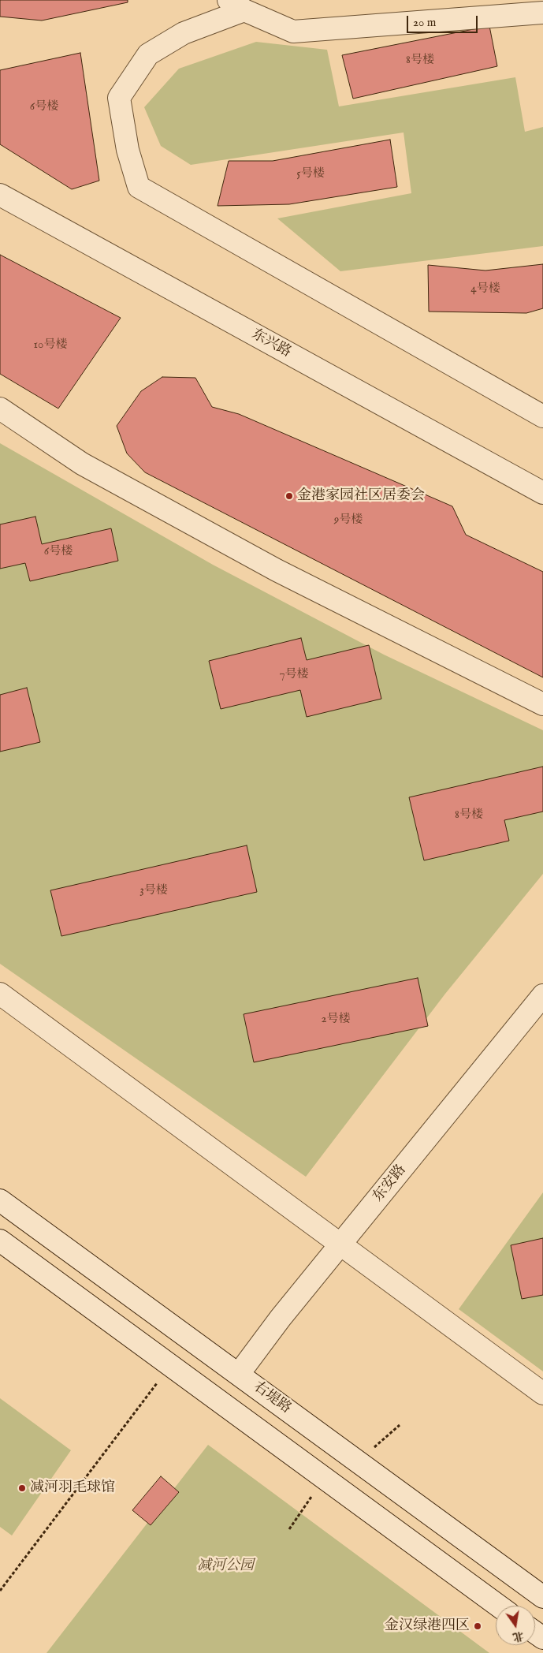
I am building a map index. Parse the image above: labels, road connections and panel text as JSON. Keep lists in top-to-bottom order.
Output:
{
  "streets": {
    "street": ["东兴路", "东安路", "右堤路"]
  },
  "crossings": [
    ["东安路", "右堤路"]
  ],
  "parks": ["减河公园"],
  "places": ["金港家园社区居委会", "减河羽毛球馆", "金汉绿港四区"],
  "house_numbers": [
    "8号楼",
    "6号楼",
    "5号楼",
    "4号楼",
    "10号楼",
    "9号楼",
    "6号楼",
    "7号楼",
    "8号楼",
    "3号楼",
    "2号楼"
  ],
  "scale_bar": "20 m",
  "north": "bottom"
}
